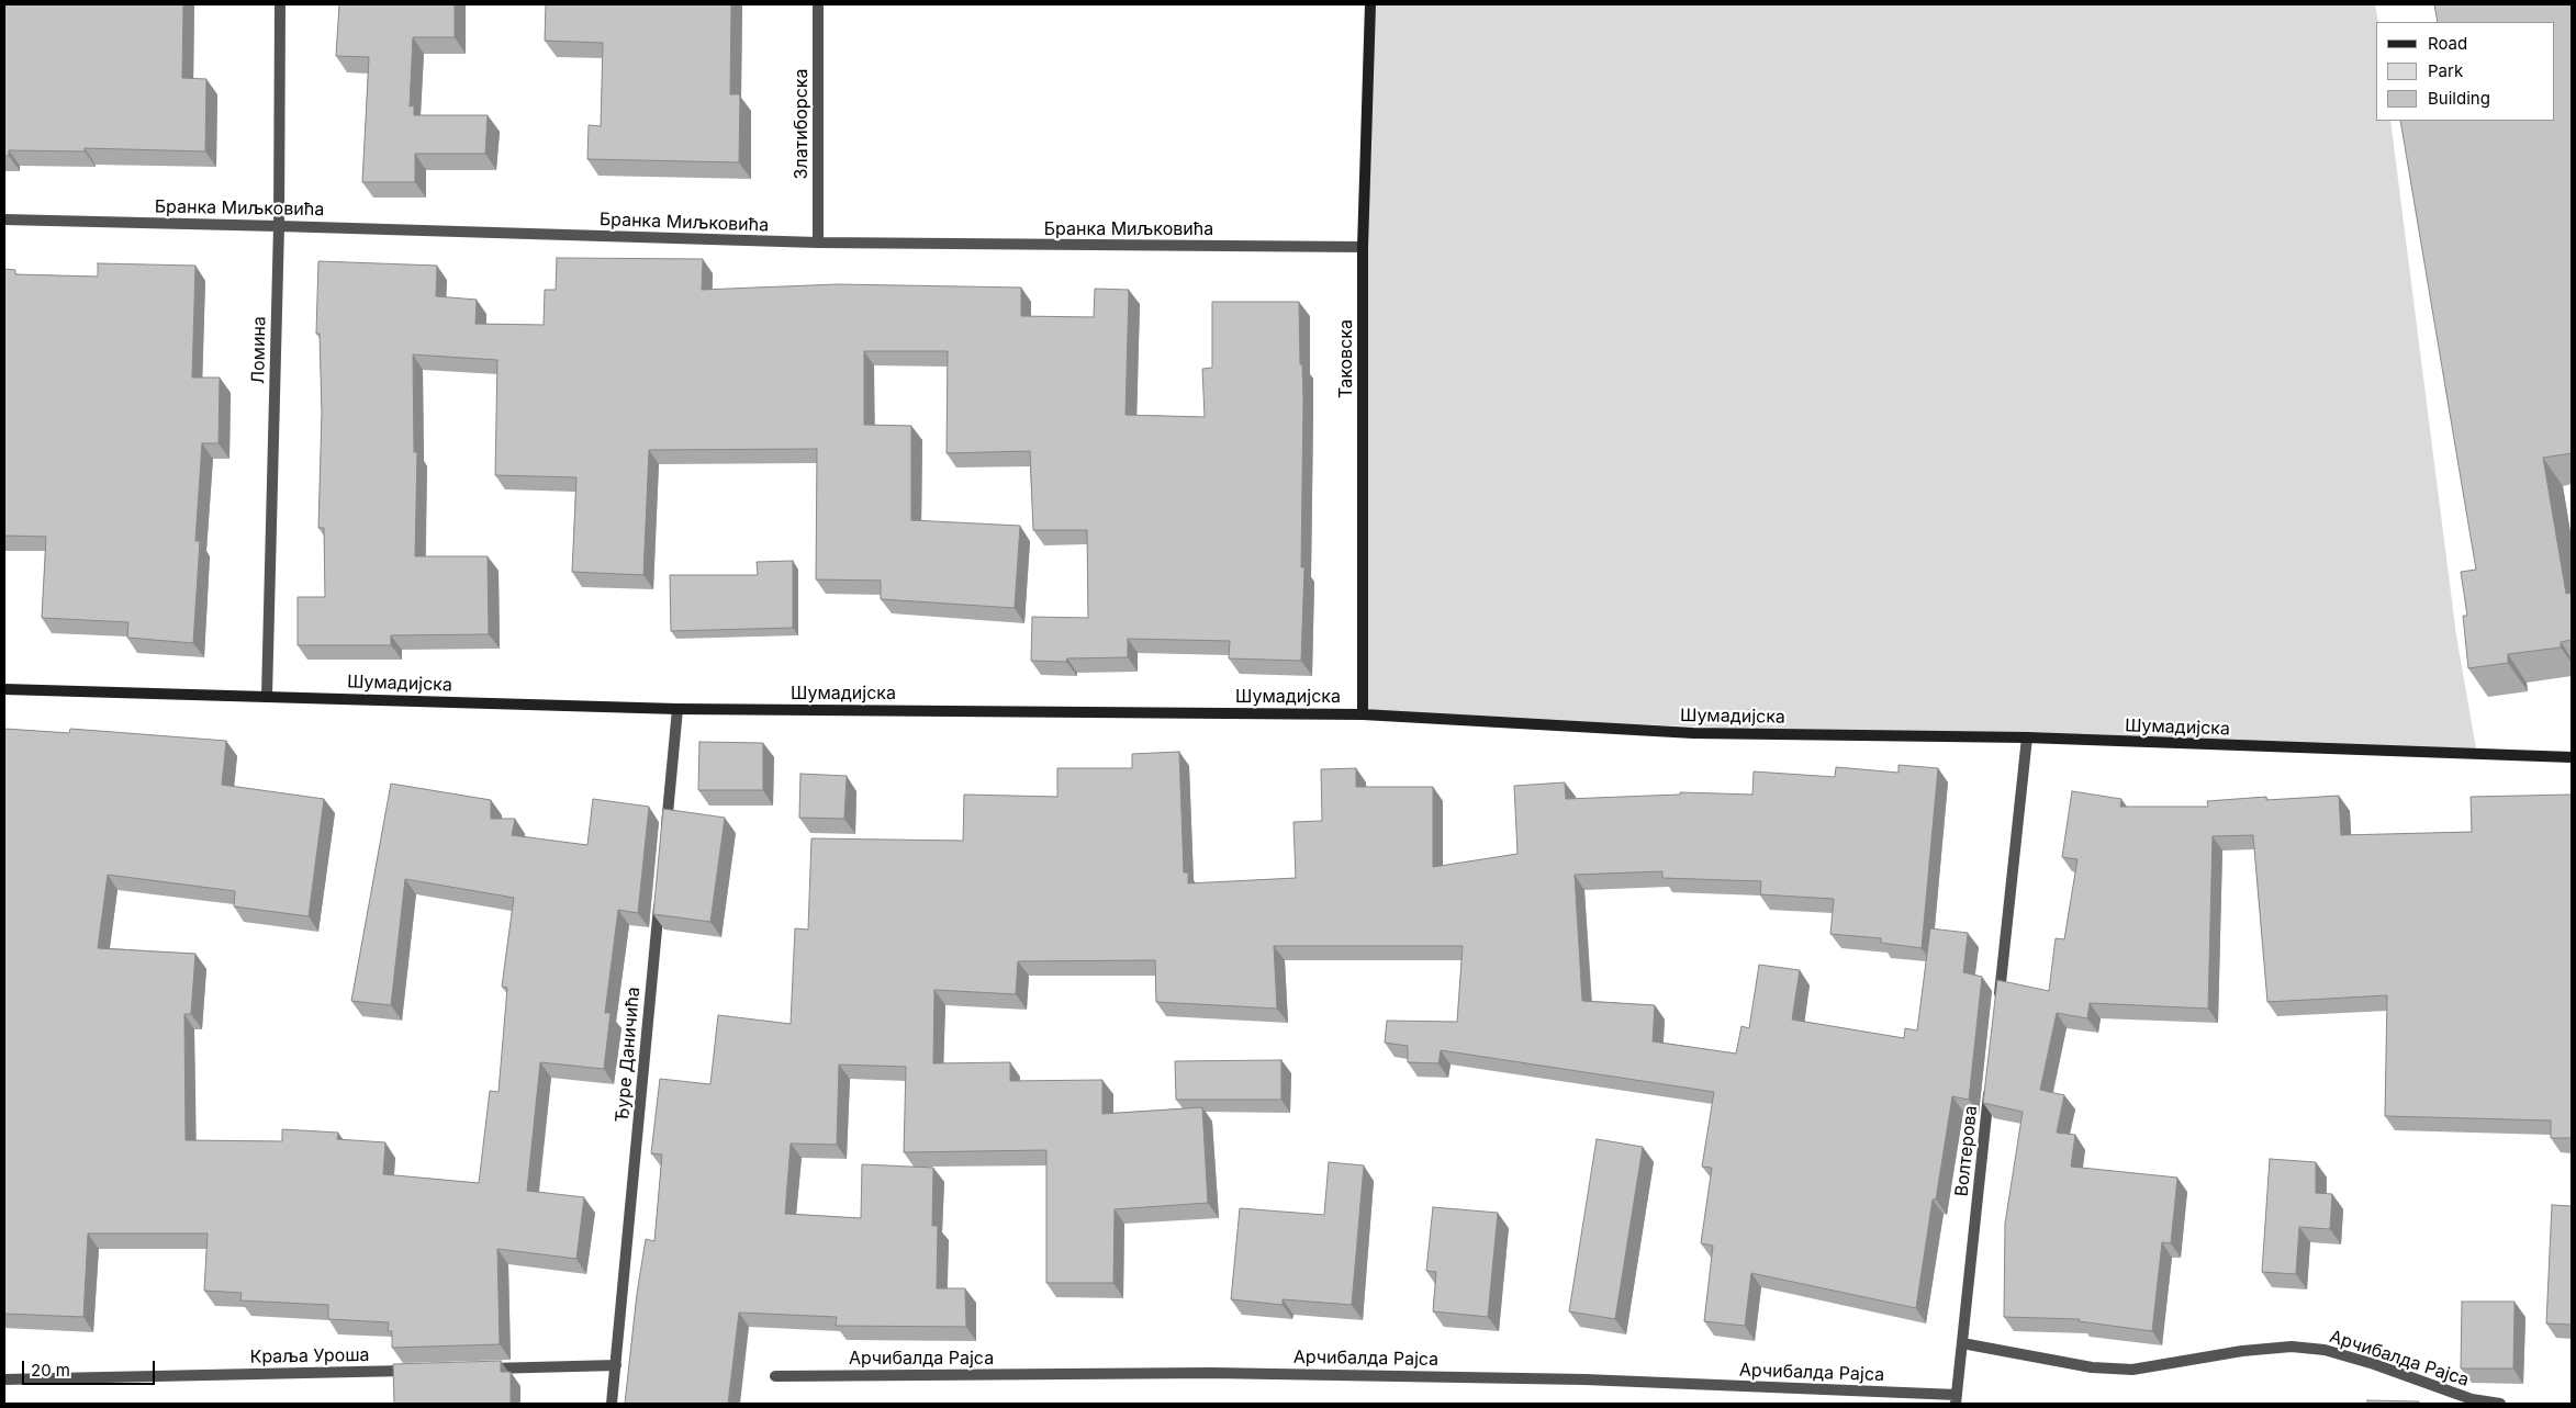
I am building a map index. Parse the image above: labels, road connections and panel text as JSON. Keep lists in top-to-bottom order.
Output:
{
  "streets": {
    "street": [
      "Златиборска",
      "Бранка Миљковића",
      "Ломина",
      "Таковска",
      "Шумадијска",
      "Ђуре Даничића",
      "Волтерова",
      "Краља Уроша",
      "Арчибалда Рајса"
    ]
  },
  "crossings": [
    ["Златиборска", "Бранка Миљковића"],
    ["Бранка Миљковића", "Ломина"],
    ["Бранка Миљковића", "Таковска"],
    ["Ломина", "Шумадијска"],
    ["Таковска", "Шумадијска"],
    ["Волтерова", "Арчибалда Рајса"]
  ],
  "legend": ["Road", "Park", "Building"],
  "scale_bar": "20 m"
}
